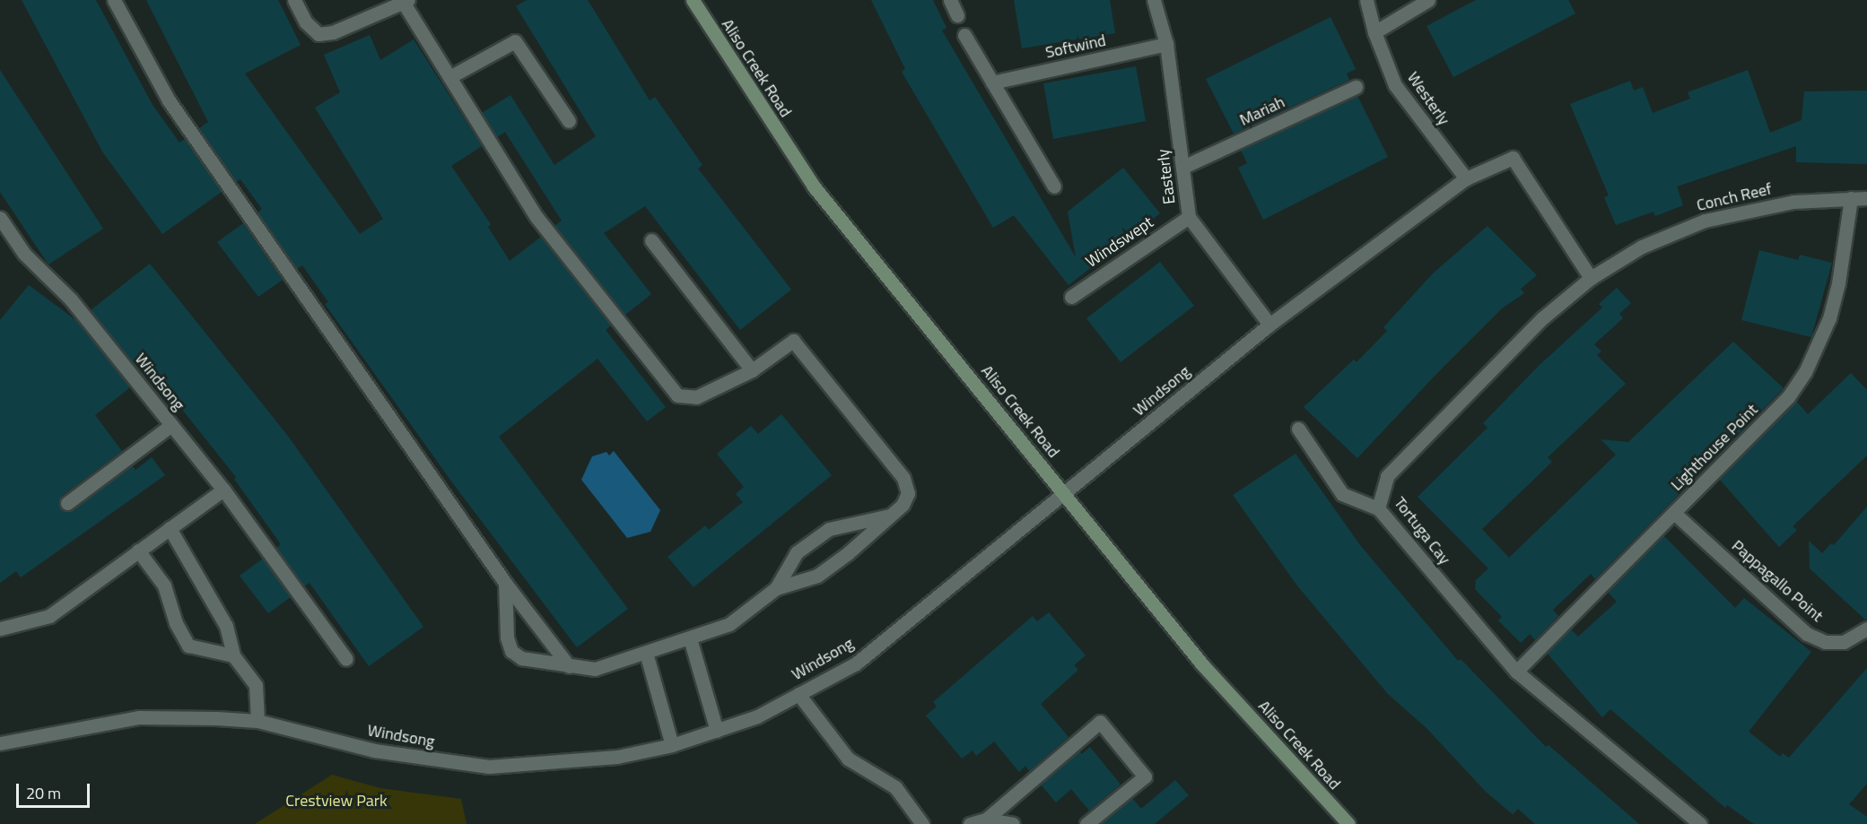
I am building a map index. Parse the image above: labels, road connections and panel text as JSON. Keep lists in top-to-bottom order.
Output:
{
  "streets": {
    "main road": ["Aliso Creek Road"],
    "street": [
      "Softwind",
      "Westerly",
      "Mariah",
      "Easterly",
      "Conch Reef",
      "Windswept",
      "Windsong",
      "Lighthouse Point",
      "Tortuga Cay",
      "Pappagallo Point"
    ]
  },
  "crossings": [
    ["Softwind", "Easterly"],
    ["Aliso Creek Road", "Windsong"],
    ["Westerly", "Windsong"],
    ["Mariah", "Easterly"],
    ["Easterly", "Windswept"],
    ["Easterly", "Windsong"],
    ["Conch Reef", "Windsong"],
    ["Conch Reef", "Lighthouse Point"],
    ["Conch Reef", "Tortuga Cay"],
    ["Windsong", "Tortuga Cay"],
    ["Lighthouse Point", "Tortuga Cay"],
    ["Lighthouse Point", "Pappagallo Point"]
  ],
  "parks": ["Crestview Park"],
  "scale_bar": "20 m"
}
